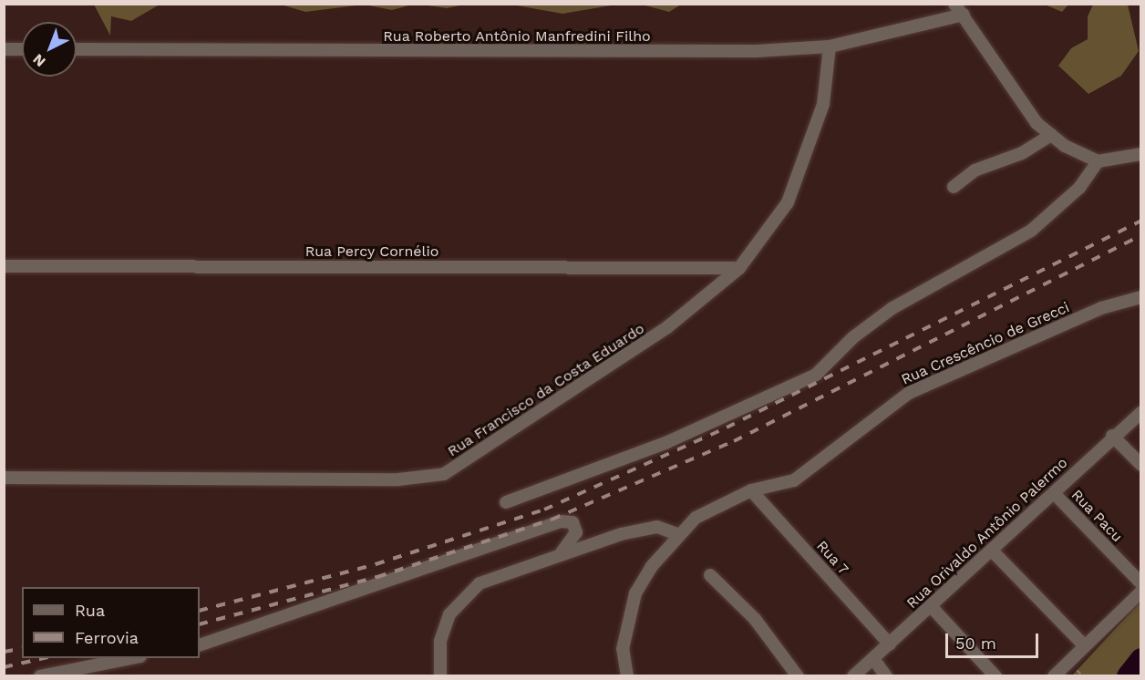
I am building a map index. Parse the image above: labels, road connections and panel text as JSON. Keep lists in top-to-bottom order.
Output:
{
  "streets": {
    "street": [
      "Rua Roberto Antônio Manfredini Filho",
      "Rua Percy Cornélio",
      "Rua Crescêncio de Grecci",
      "Rua Francisco da Costa Eduardo",
      "Rua Pacu",
      "Rua Orivaldo Antônio Palermo",
      "Rua 7"
    ]
  },
  "crossings": [
    ["Rua Roberto Antônio Manfredini Filho", "Rua Francisco da Costa Eduardo"],
    ["Rua Percy Cornélio", "Rua Francisco da Costa Eduardo"],
    ["Rua Crescêncio de Grecci", "Rua 7"],
    ["Rua Pacu", "Rua Orivaldo Antônio Palermo"],
    ["Rua Orivaldo Antônio Palermo", "Rua 7"]
  ],
  "legend": ["Rua", "Ferrovia"],
  "scale_bar": "50 m",
  "north": "bottom left"
}
